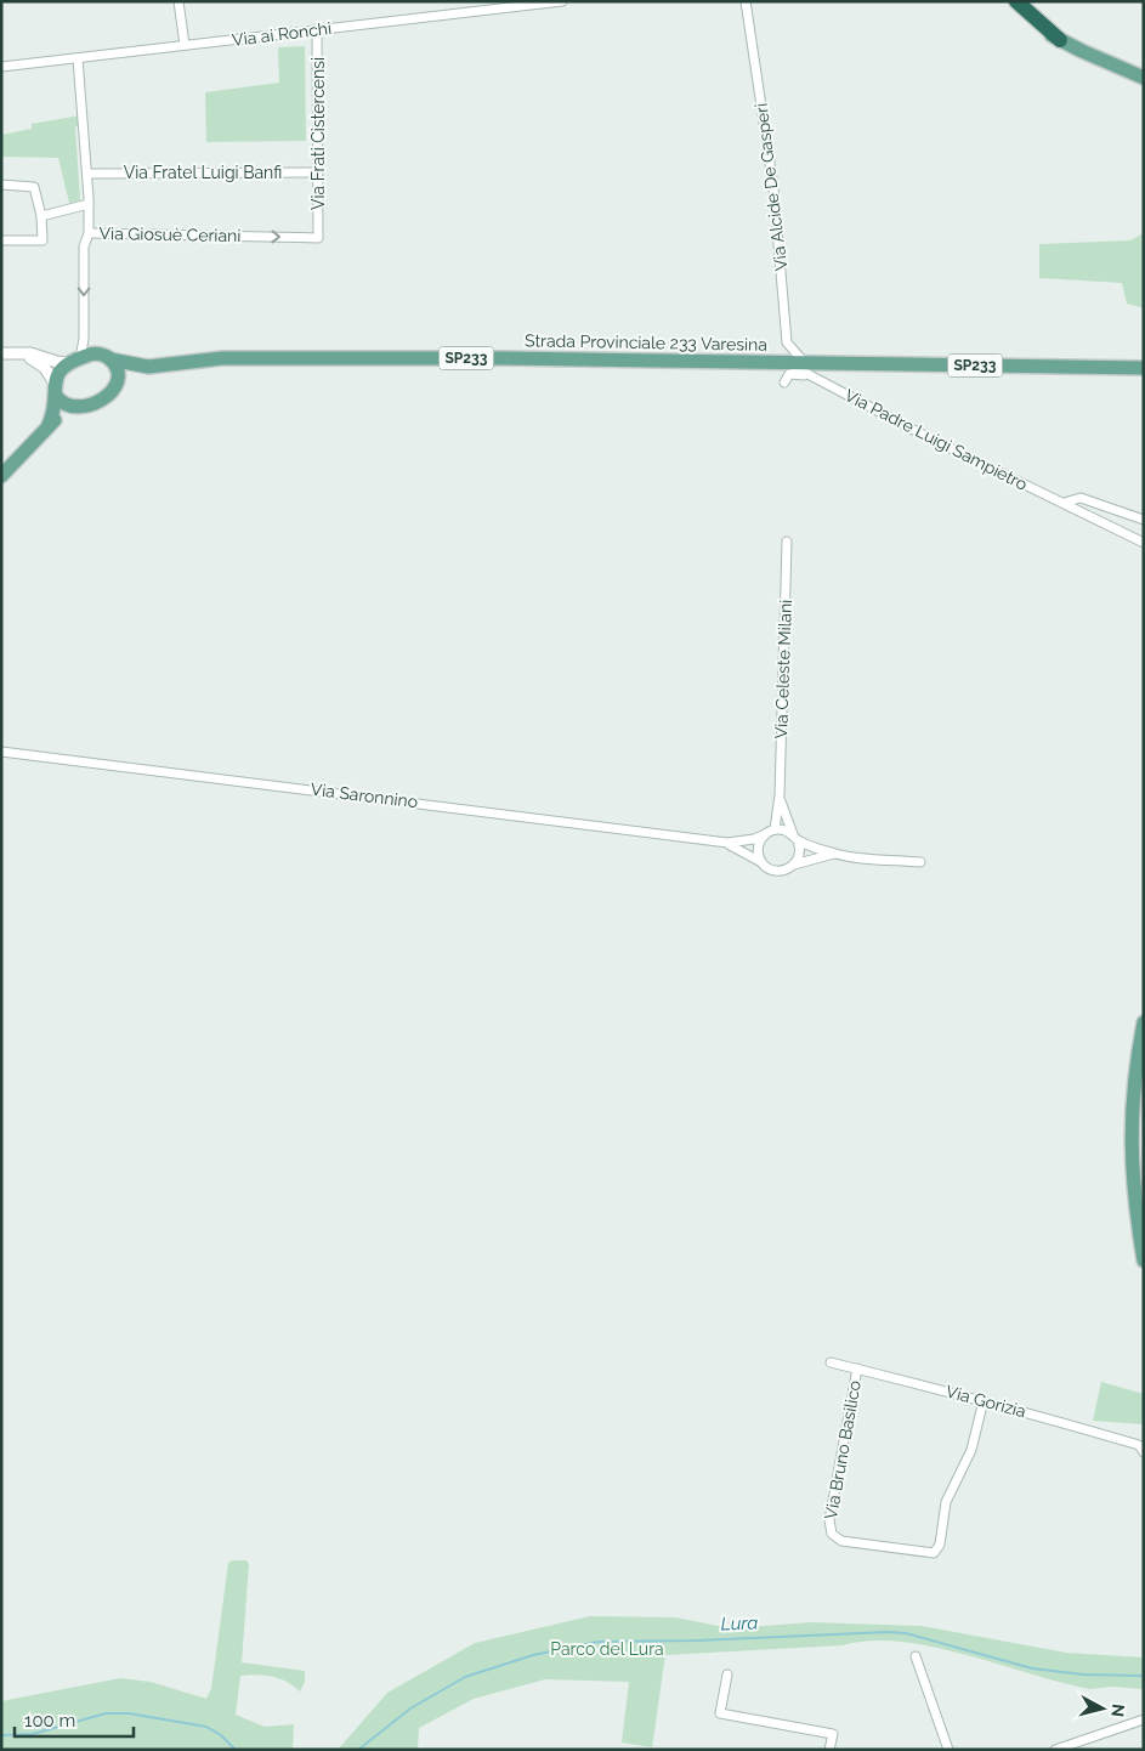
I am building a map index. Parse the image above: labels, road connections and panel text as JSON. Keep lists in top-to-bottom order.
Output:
{
  "streets": {
    "main road": ["Strada Provinciale 233 Varesina", "SP233"],
    "street": [
      "Via ai Ronchi",
      "Via Frati Cistercensi",
      "Via Fratel Luigi Banfi",
      "Via Alcide De Gasperi",
      "Via Giosuè Ceriani",
      "Via Padre Luigi Sampietro",
      "Via Celeste Milani",
      "Via Saronnino",
      "Via Gorizia",
      "Via Bruno Basilico"
    ]
  },
  "crossings": [
    ["Via ai Ronchi", "Via Frati Cistercensi"],
    ["Via ai Ronchi", "Via Giosuè Ceriani"],
    ["Via Frati Cistercensi", "Via Fratel Luigi Banfi"],
    ["Via Frati Cistercensi", "Via Giosuè Ceriani"],
    ["Via Fratel Luigi Banfi", "Via Giosuè Ceriani"],
    ["Via Alcide De Gasperi", "Strada Provinciale 233 Varesina"],
    ["Via Alcide De Gasperi", "Via Padre Luigi Sampietro"],
    ["Strada Provinciale 233 Varesina", "SP233"],
    ["Strada Provinciale 233 Varesina", "Via Padre Luigi Sampietro"],
    ["Via Gorizia", "Via Bruno Basilico"]
  ],
  "one_way": ["Via Giosuè Ceriani"],
  "water": ["Lura"],
  "parks": ["Parco del Lura"],
  "scale_bar": "100 m",
  "north": "right"
}
